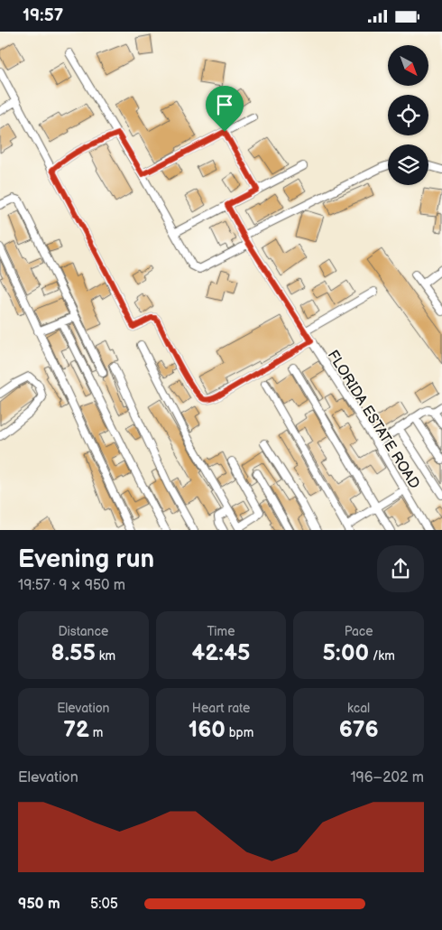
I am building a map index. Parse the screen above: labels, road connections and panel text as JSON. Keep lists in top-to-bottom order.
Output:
{
  "streets": {
    "street": ["FLORIDA ESTATE ROAD"]
  },
  "north": "bottom right",
  "page": {
    "status": "19:57",
    "heading": ["Evening run", "19:57 · 9 × 950 m"],
    "stats": [
      ["Distance", "8.55 km"],
      ["Time", "42:45"],
      ["Pace", "5:00 /km"],
      ["Elevation", "72 m"],
      ["Heart rate", "160 bpm"],
      ["kcal", "676"]
    ],
    "chart": ["Elevation", "196–202 m"],
    "list": [
      {
        "name": "950 m",
        "note": "5:05"
      }
    ]
  }
}
